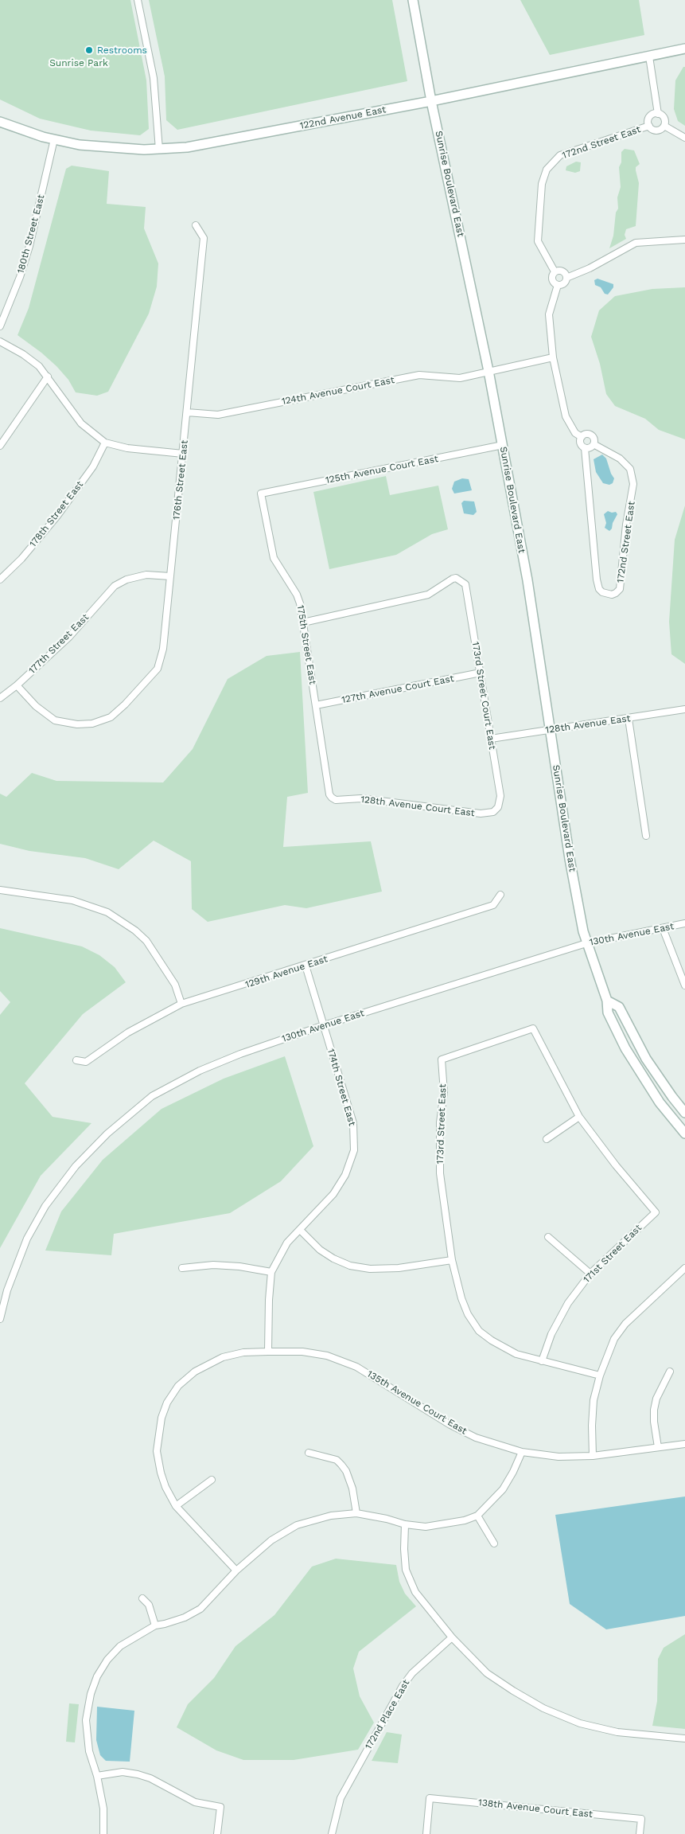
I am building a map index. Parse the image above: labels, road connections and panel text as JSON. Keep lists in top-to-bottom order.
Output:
{
  "streets": {
    "street": [
      "122nd Avenue East",
      "172nd Street East",
      "Sunrise Boulevard East",
      "180th Street East",
      "124th Avenue Court East",
      "125th Avenue Court East",
      "176th Street East",
      "178th Street East",
      "177th Street East",
      "175th Street East",
      "127th Avenue Court East",
      "173rd Street Court East",
      "128th Avenue East",
      "128th Avenue Court East",
      "130th Avenue East",
      "129th Avenue East",
      "174th Street East",
      "173rd Street East",
      "171st Street East",
      "135th Avenue Court East",
      "172nd Place East",
      "138th Avenue Court East"
    ]
  },
  "crossings": [
    ["122nd Avenue East", "Sunrise Boulevard East"],
    ["122nd Avenue East", "180th Street East"],
    ["Sunrise Boulevard East", "124th Avenue Court East"],
    ["Sunrise Boulevard East", "125th Avenue Court East"],
    ["Sunrise Boulevard East", "128th Avenue East"],
    ["Sunrise Boulevard East", "130th Avenue East"],
    ["124th Avenue Court East", "176th Street East"],
    ["125th Avenue Court East", "175th Street East"],
    ["176th Street East", "177th Street East"],
    ["175th Street East", "127th Avenue Court East"],
    ["175th Street East", "173rd Street Court East"],
    ["175th Street East", "128th Avenue Court East"],
    ["127th Avenue Court East", "173rd Street Court East"],
    ["173rd Street Court East", "128th Avenue East"],
    ["173rd Street Court East", "128th Avenue Court East"],
    ["130th Avenue East", "174th Street East"],
    ["129th Avenue East", "174th Street East"],
    ["174th Street East", "135th Avenue Court East"],
    ["173rd Street East", "171st Street East"]
  ],
  "parks": ["Sunrise Park"],
  "places": ["Restrooms"]
}
